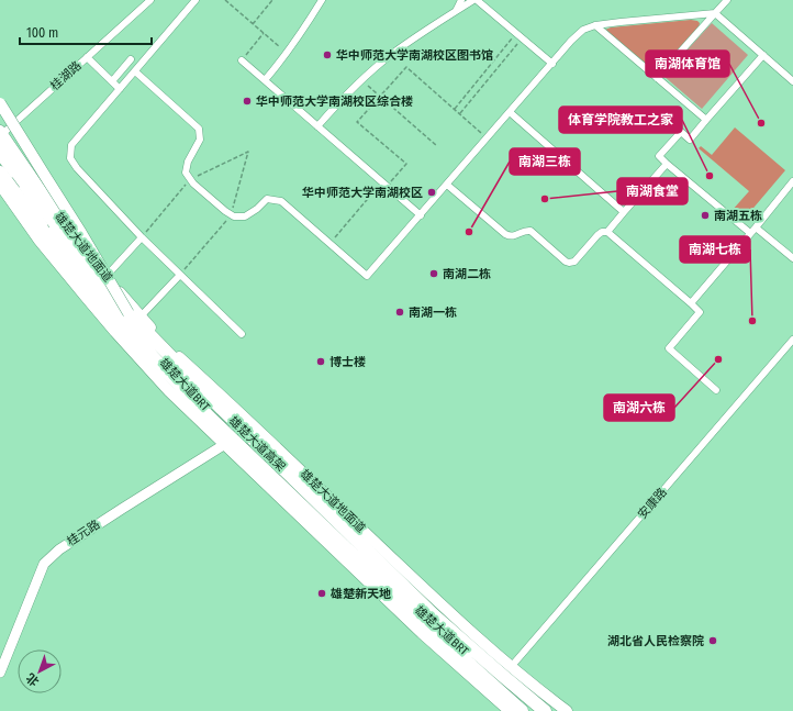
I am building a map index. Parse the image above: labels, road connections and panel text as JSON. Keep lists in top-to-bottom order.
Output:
{
  "streets": {
    "highway": ["雄楚大道高架"],
    "main road": ["雄楚大道地面道"],
    "street": ["桂湖路", "安康路", "桂元路"],
    "lane": ["雄楚大道BRT"]
  },
  "crossings": [
    ["桂湖路", "雄楚大道地面道"],
    ["桂湖路", "雄楚大道高架"],
    ["雄楚大道地面道", "雄楚大道高架"],
    ["雄楚大道地面道", "安康路"]
  ],
  "places": [
    "华中师范大学南湖校区图书馆",
    "华中师范大学南湖校区综合楼",
    "南湖体育馆",
    "体育学院教工之家",
    "华中师范大学南湖校区",
    "南湖食堂",
    "南湖五栋",
    "南湖三栋",
    "南湖二栋",
    "南湖一栋",
    "南湖七栋",
    "南湖六栋",
    "博士楼",
    "雄楚新天地",
    "湖北省人民检察院"
  ],
  "scale_bar": "100 m",
  "north": "bottom left"
}
